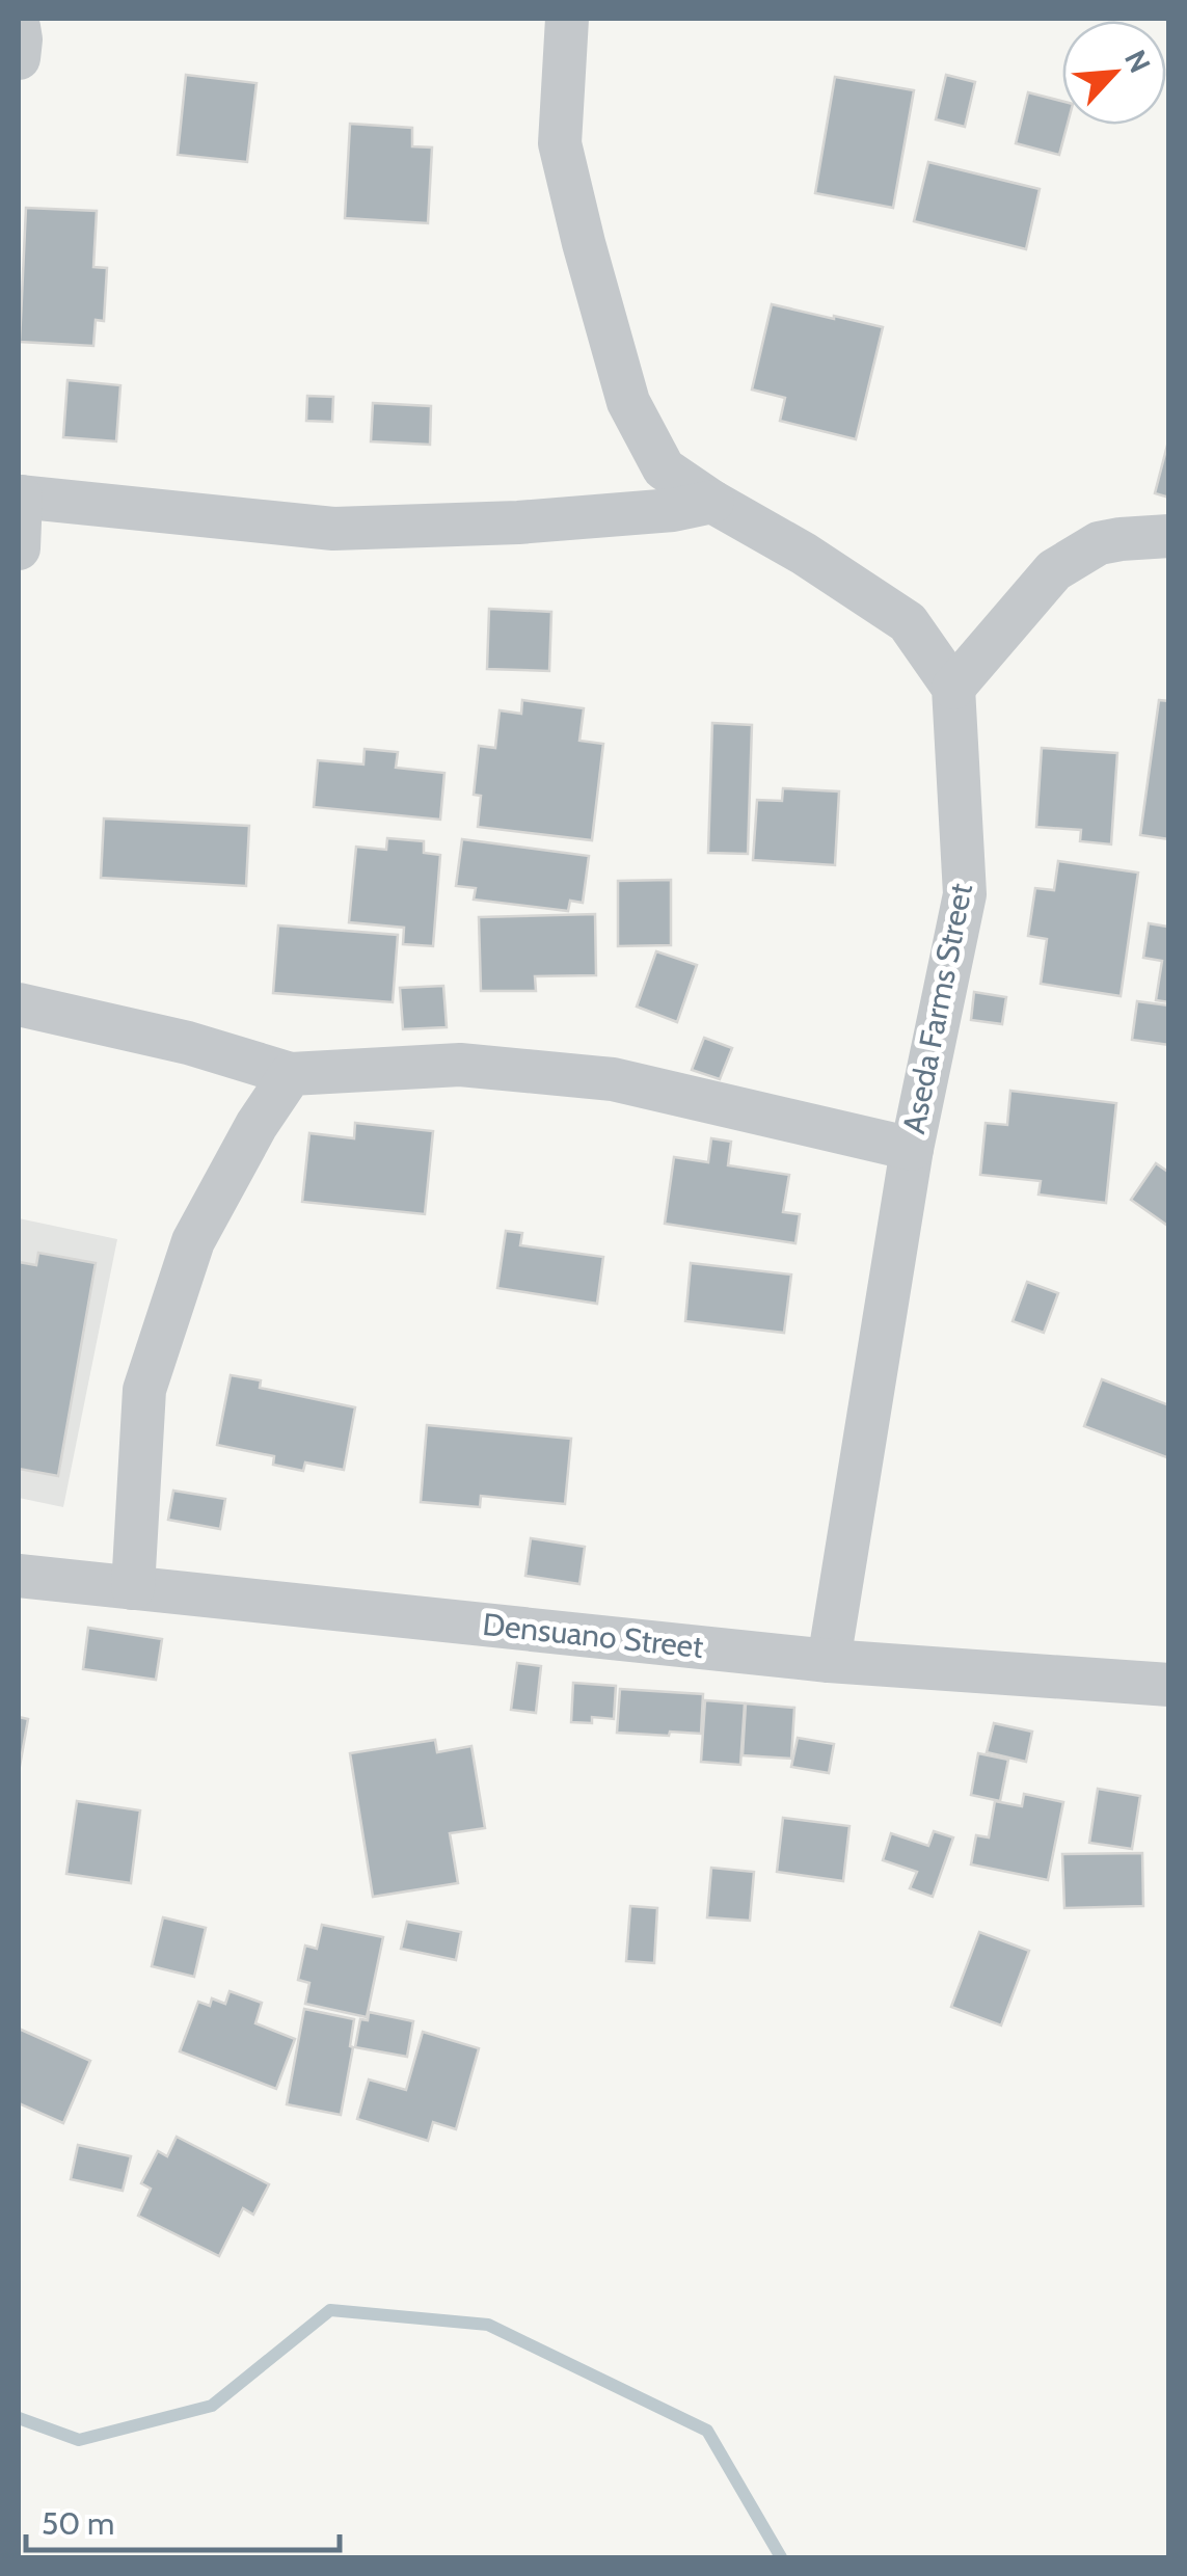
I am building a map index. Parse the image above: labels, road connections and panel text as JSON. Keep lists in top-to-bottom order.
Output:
{
  "streets": {
    "street": ["Aseda Farms Street", "Densuano Street"]
  },
  "crossings": [
    ["Aseda Farms Street", "Densuano Street"]
  ],
  "scale_bar": "50 m",
  "north": "top right"
}
